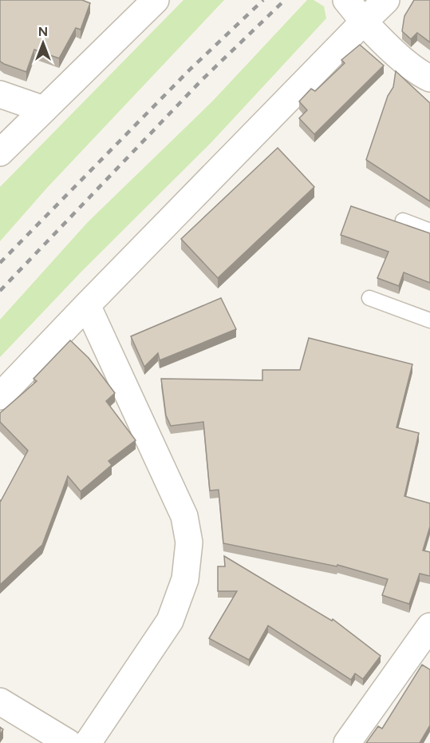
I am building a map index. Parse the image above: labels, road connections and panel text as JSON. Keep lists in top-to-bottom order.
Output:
{
  "north": "top"
}
